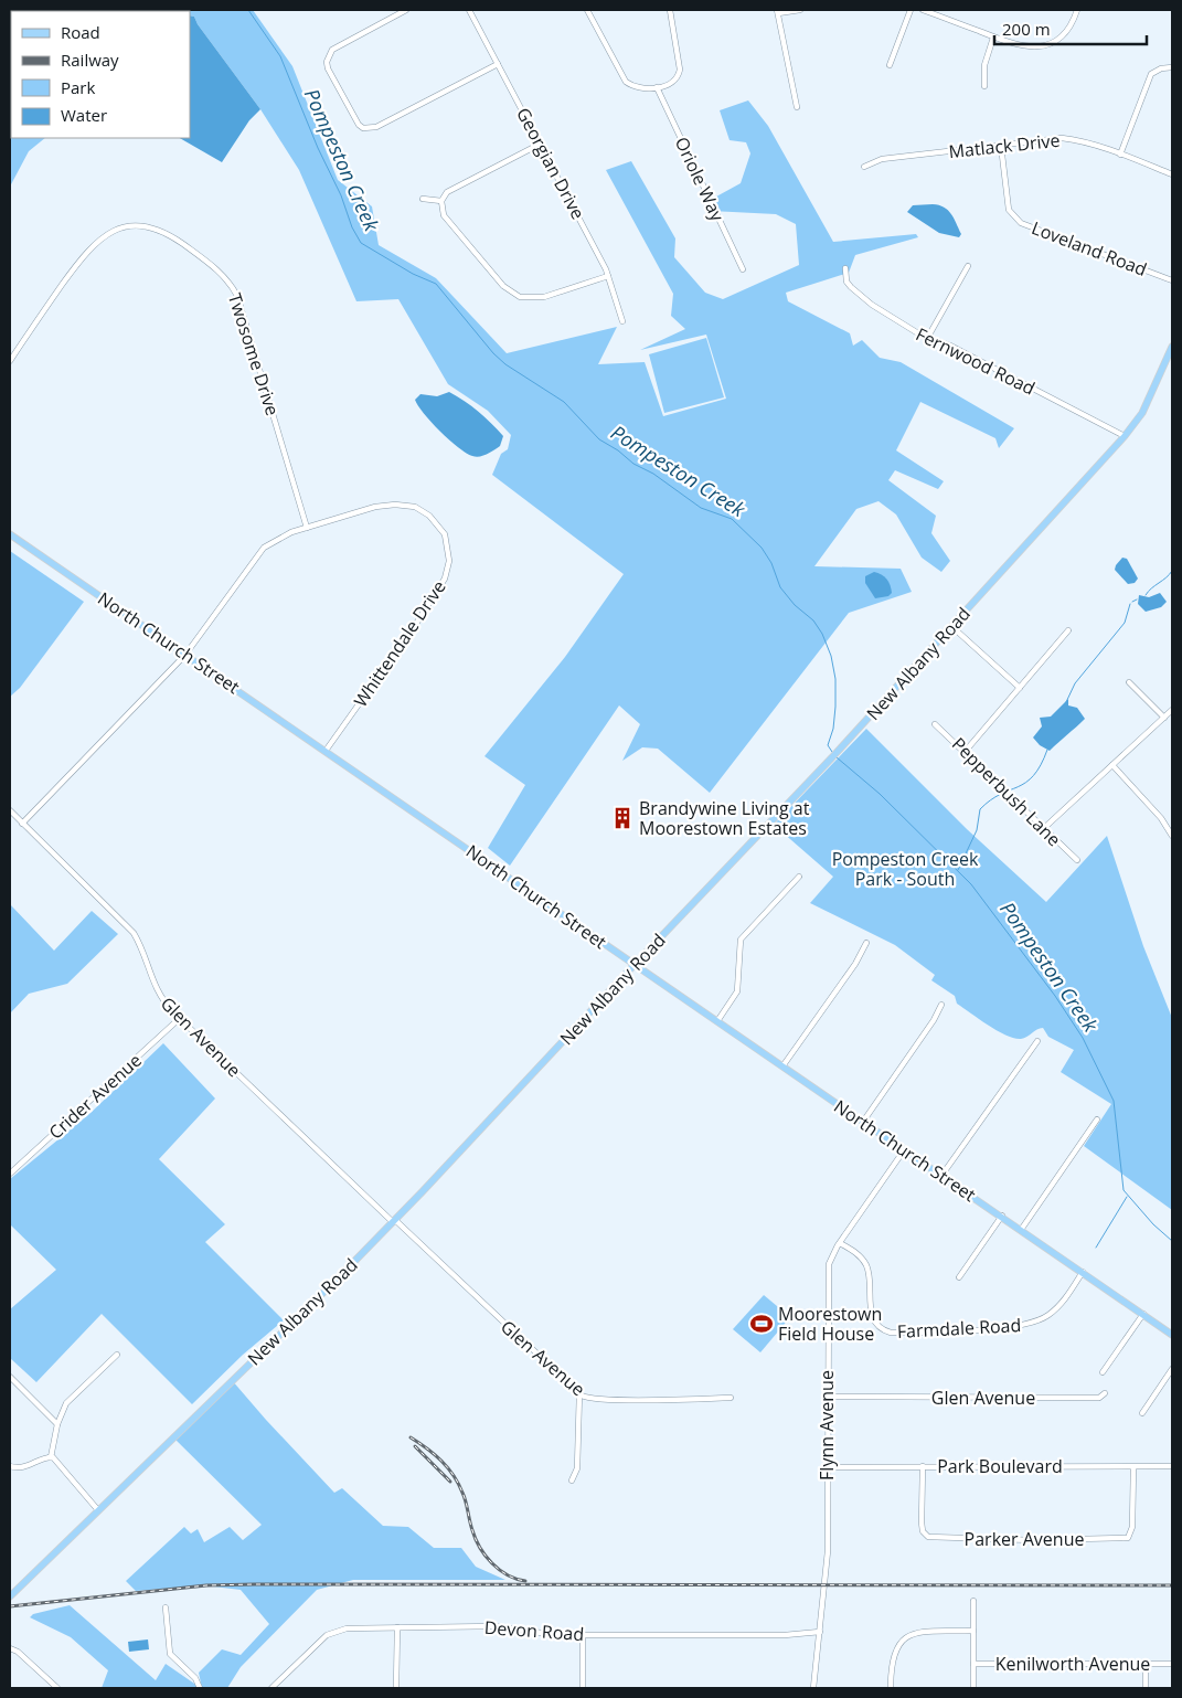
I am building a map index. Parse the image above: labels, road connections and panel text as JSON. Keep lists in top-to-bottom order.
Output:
{
  "streets": {
    "main road": ["North Church Street", "New Albany Road"],
    "street": [
      "Matlack Drive",
      "Georgian Drive",
      "Oriole Way",
      "Loveland Road",
      "Twosome Drive",
      "Fernwood Road",
      "Whittendale Drive",
      "Pepperbush Lane",
      "Glen Avenue",
      "Crider Avenue",
      "Farmdale Road",
      "Flynn Avenue",
      "Park Boulevard",
      "Parker Avenue",
      "Devon Road",
      "Kenilworth Avenue"
    ]
  },
  "crossings": [
    ["Matlack Drive", "Loveland Road"],
    ["Twosome Drive", "Whittendale Drive"],
    ["Fernwood Road", "New Albany Road"],
    ["North Church Street", "Whittendale Drive"],
    ["North Church Street", "New Albany Road"],
    ["North Church Street", "Farmdale Road"],
    ["North Church Street", "Flynn Avenue"],
    ["Whittendale Drive", "Glen Avenue"],
    ["New Albany Road", "Glen Avenue"],
    ["Glen Avenue", "Crider Avenue"],
    ["Glen Avenue", "Flynn Avenue"],
    ["Farmdale Road", "Flynn Avenue"],
    ["Flynn Avenue", "Park Boulevard"],
    ["Flynn Avenue", "Devon Road"],
    ["Park Boulevard", "Parker Avenue"]
  ],
  "water": ["Pompeston Creek"],
  "parks": ["Pompeston Creek Park - South"],
  "places": {
    "building": ["Brandywine Living at Moorestown Estates"],
    "sports": ["Moorestown Field House"]
  },
  "legend": [
    "Road",
    "Railway",
    "Park",
    "Water"
  ],
  "scale_bar": "200 m"
}
